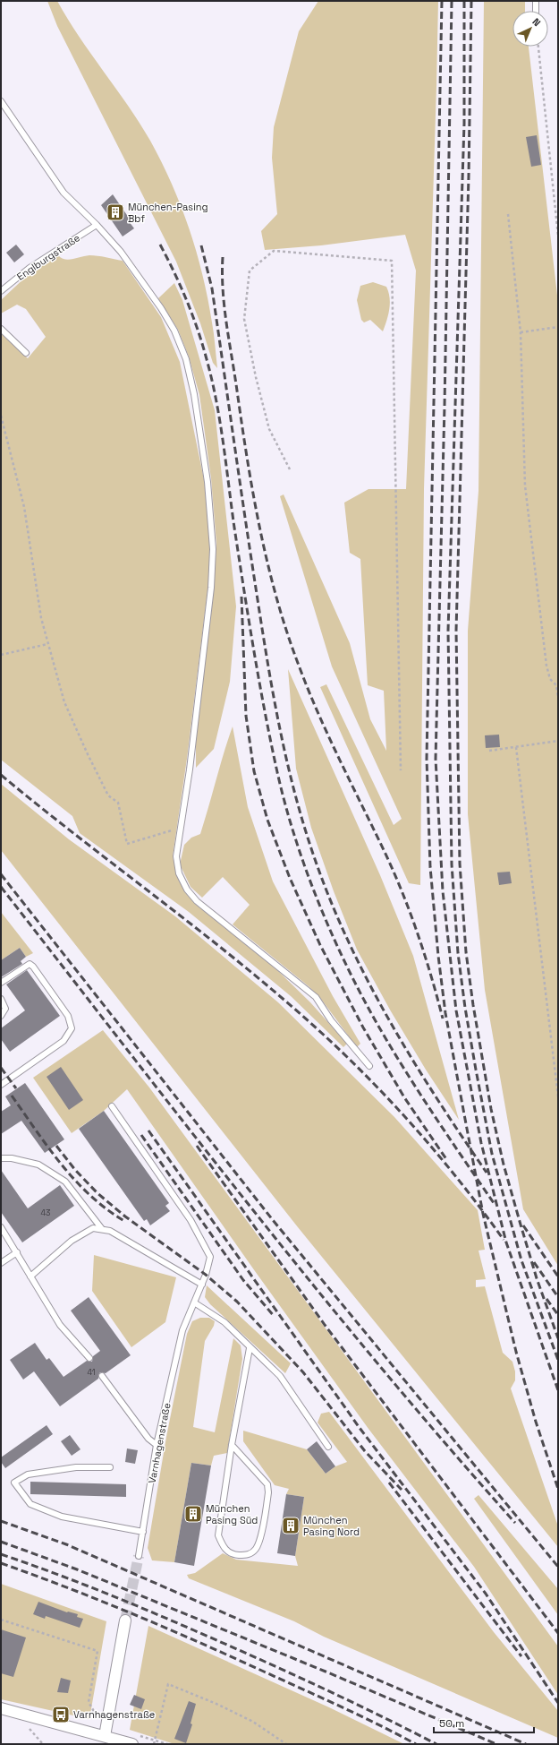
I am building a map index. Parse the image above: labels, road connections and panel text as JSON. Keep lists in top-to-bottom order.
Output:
{
  "streets": {
    "lane": ["Englburgstraße", "Varnhagenstraße"]
  },
  "places": {
    "building": ["München-Pasing Bbf", "München Pasing Süd", "München Pasing Nord"],
    "bus stop": ["Varnhagenstraße"]
  },
  "house_numbers": ["43", "41"],
  "scale_bar": "50 m",
  "north": "top right"
}
